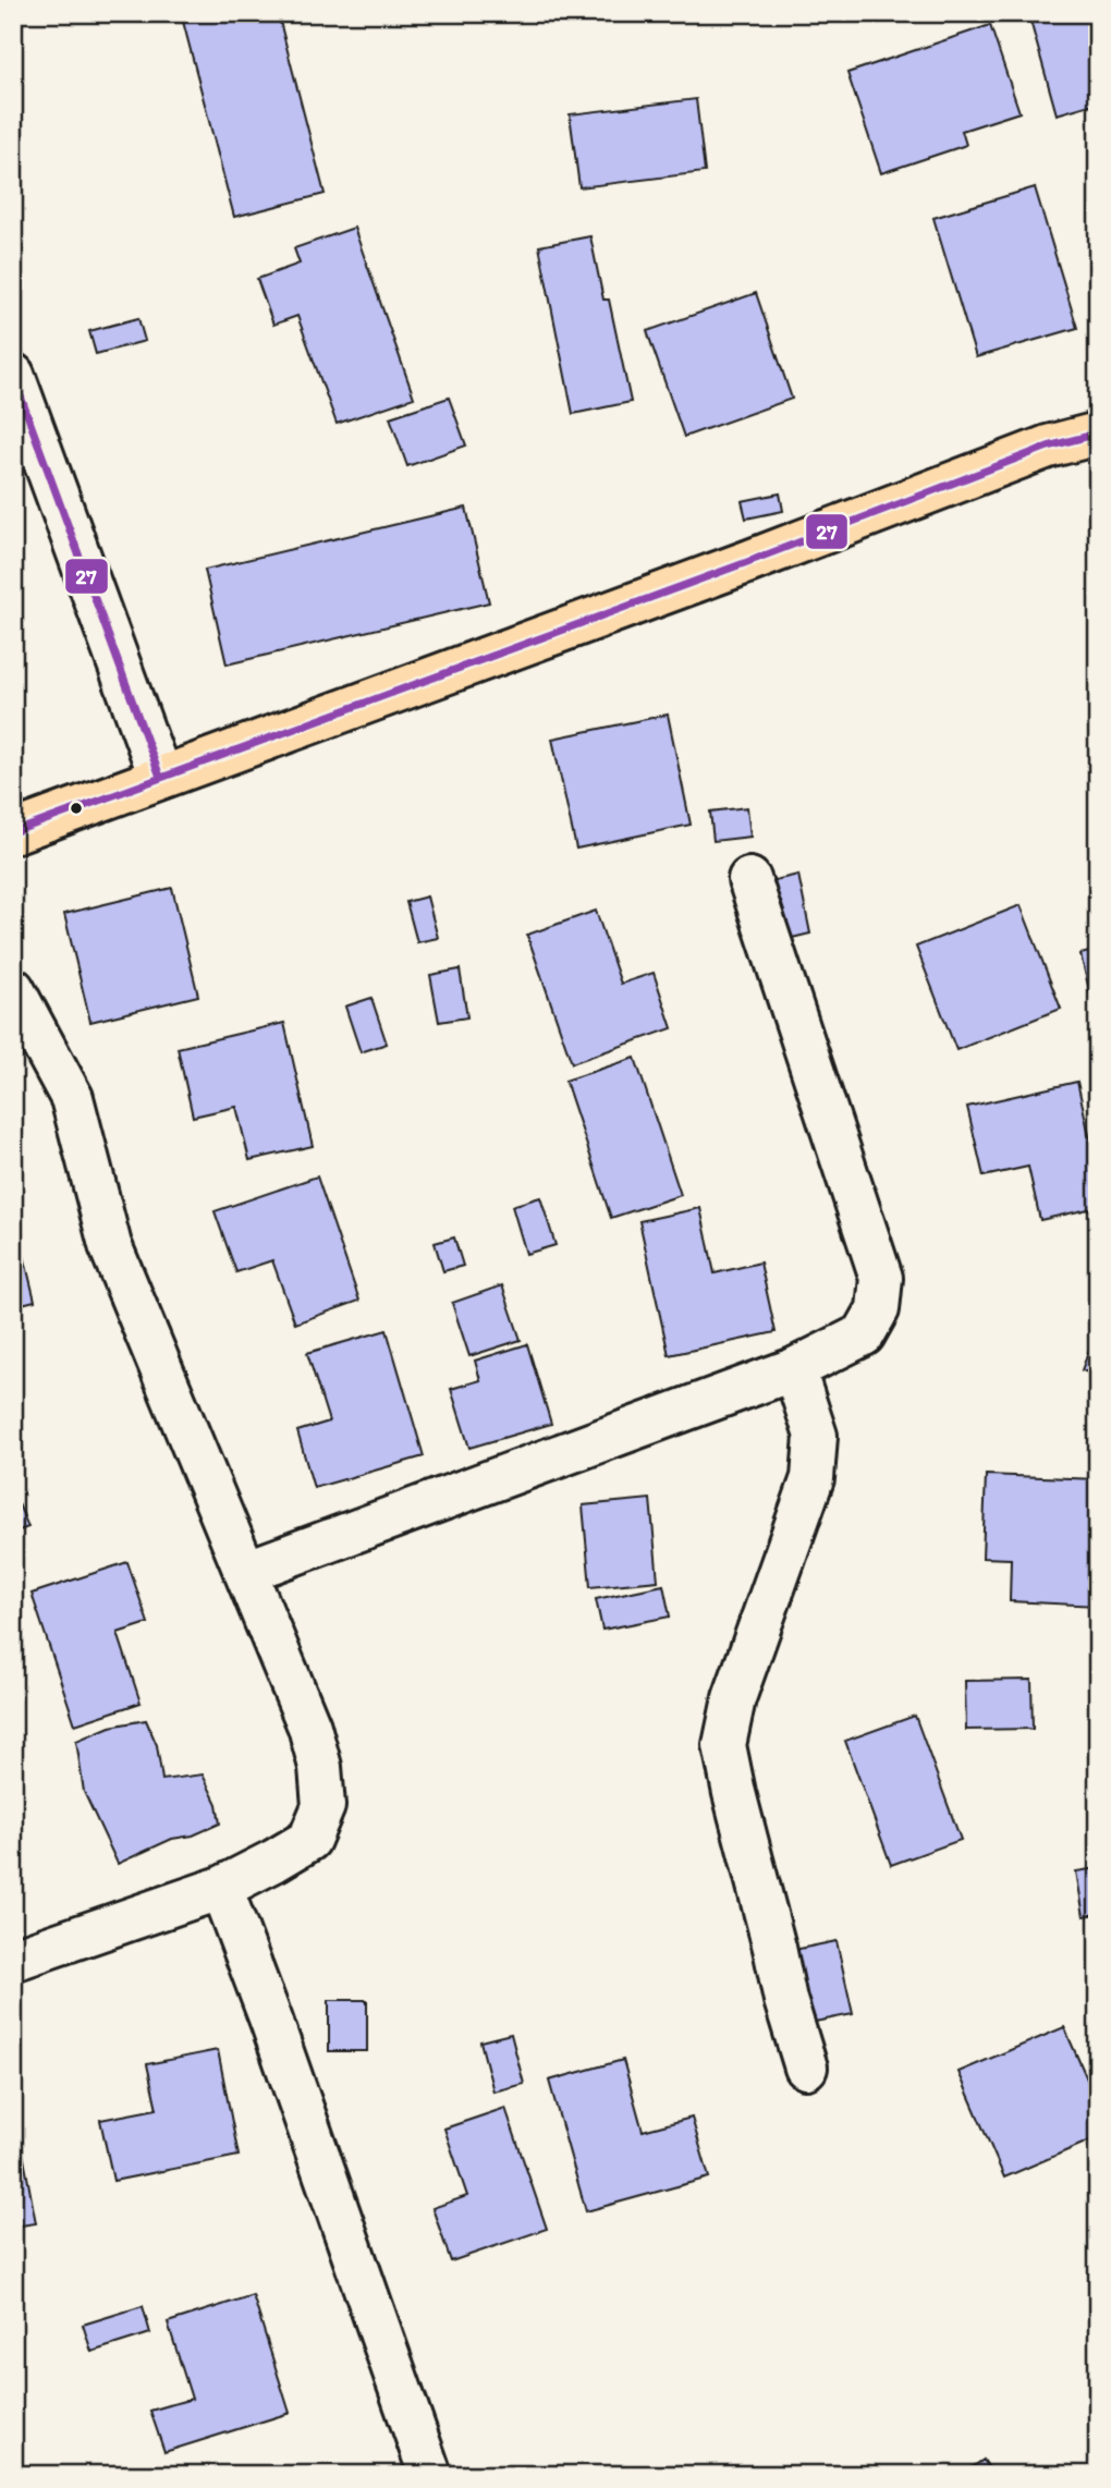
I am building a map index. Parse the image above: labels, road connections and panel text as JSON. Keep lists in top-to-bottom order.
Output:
{
  "lines": ["transit line 27"]
}
